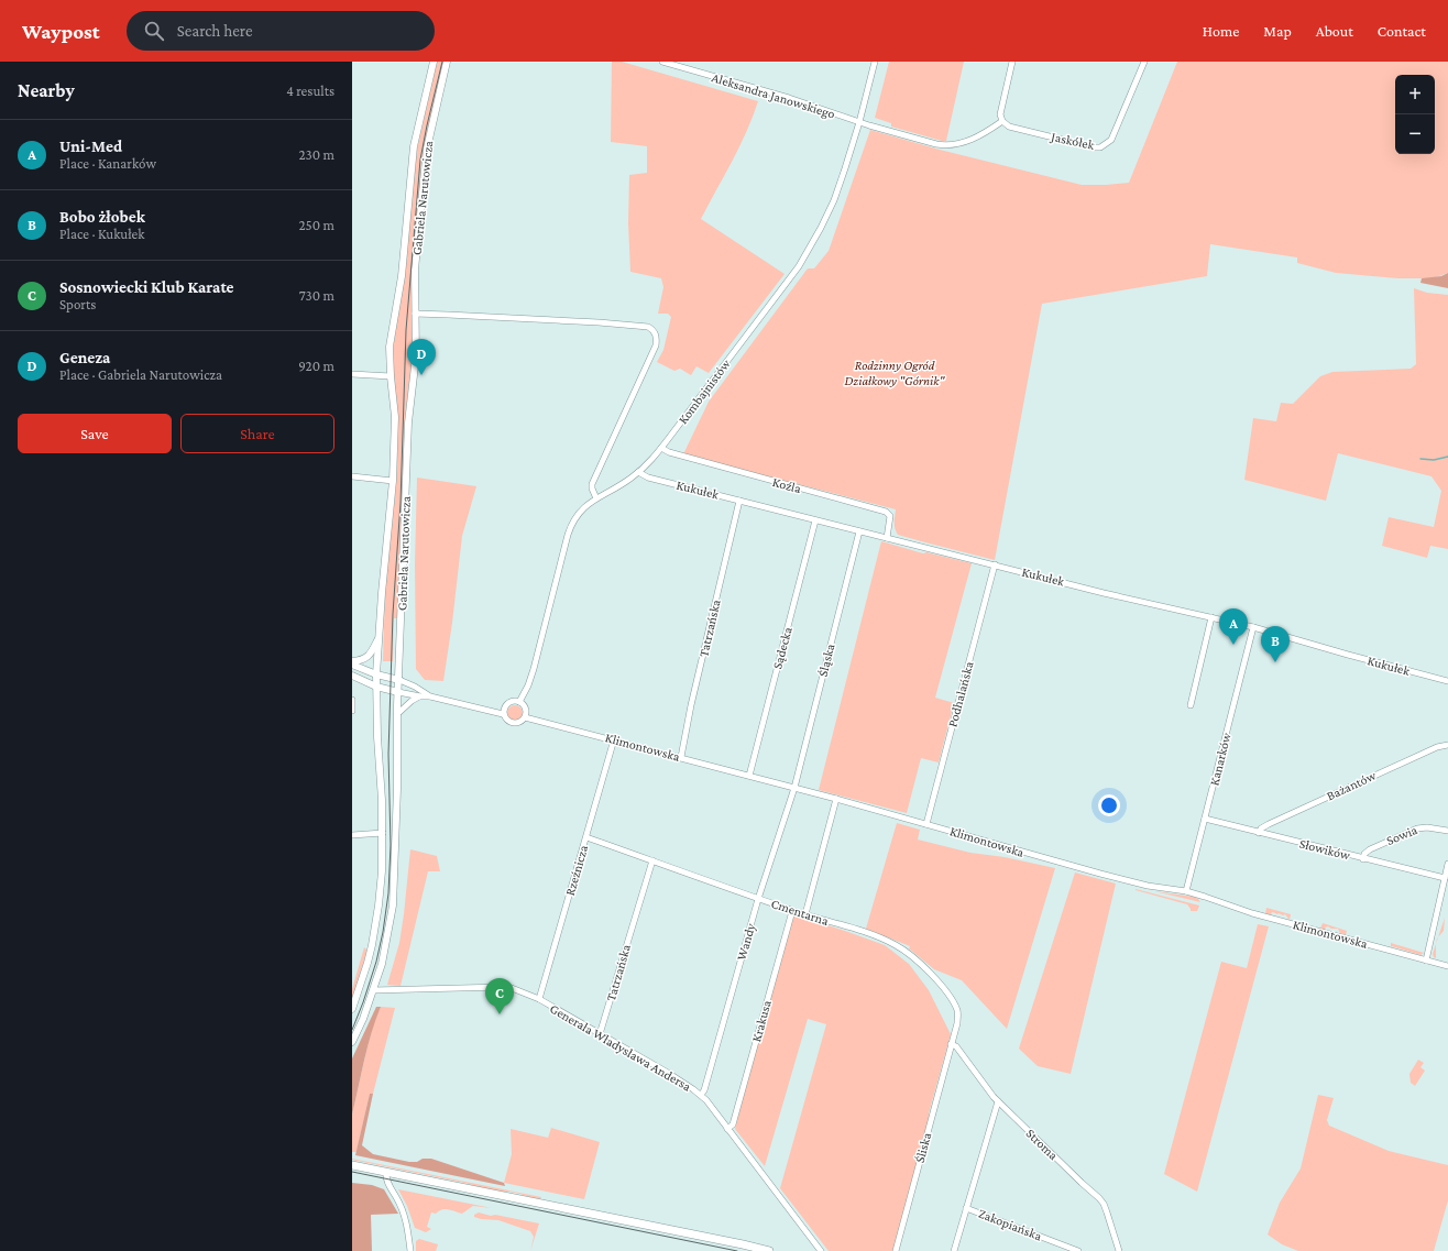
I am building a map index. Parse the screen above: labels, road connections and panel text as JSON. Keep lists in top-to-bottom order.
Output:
{
  "streets": {
    "street": [
      "Aleksandra Janowskiego",
      "Jaskółek",
      "Gabriela Narutowicza",
      "Kombajnistów",
      "Koźla",
      "Kukułek",
      "Tatrzańska",
      "Sądecka",
      "Śląska",
      "Podhalańska",
      "Klimontowska",
      "Kanarków",
      "Bażantów",
      "Sowia",
      "Słowików",
      "Rzeźnicza",
      "Cmentarna",
      "Wandy",
      "Krakusa",
      "Generała Władysława Andersa",
      "Stroma",
      "Śliska",
      "Zakopiańska"
    ]
  },
  "crossings": [
    ["Aleksandra Janowskiego", "Kombajnistów"],
    ["Gabriela Narutowicza", "Generała Władysława Andersa"],
    ["Kombajnistów", "Koźla"],
    ["Kombajnistów", "Kukułek"],
    ["Kombajnistów", "Klimontowska"],
    ["Koźla", "Kukułek"],
    ["Kukułek", "Tatrzańska"],
    ["Kukułek", "Sądecka"],
    ["Kukułek", "Śląska"],
    ["Kukułek", "Podhalańska"],
    ["Kukułek", "Kanarków"],
    ["Tatrzańska", "Klimontowska"],
    ["Tatrzańska", "Cmentarna"],
    ["Tatrzańska", "Generała Władysława Andersa"],
    ["Sądecka", "Klimontowska"],
    ["Śląska", "Klimontowska"],
    ["Śląska", "Wandy"],
    ["Podhalańska", "Klimontowska"],
    ["Klimontowska", "Kanarków"],
    ["Klimontowska", "Rzeźnicza"],
    ["Klimontowska", "Wandy"],
    ["Kanarków", "Słowików"],
    ["Bażantów", "Słowików"],
    ["Sowia", "Słowików"],
    ["Rzeźnicza", "Cmentarna"],
    ["Rzeźnicza", "Generała Władysława Andersa"],
    ["Cmentarna", "Wandy"],
    ["Cmentarna", "Krakusa"],
    ["Cmentarna", "Stroma"],
    ["Cmentarna", "Śliska"],
    ["Wandy", "Generała Władysława Andersa"],
    ["Krakusa", "Generała Władysława Andersa"],
    ["Stroma", "Śliska"],
    ["Stroma", "Zakopiańska"]
  ],
  "parks": ["Rodzinny Ogród Działkowy \"Górnik\""],
  "page": {
    "header": "Waypost",
    "search": "Search here",
    "nav": [
      "Home",
      "Map",
      "About",
      "Contact"
    ],
    "heading": ["Nearby", "4 results"],
    "map_buttons": ["+", "−"],
    "list": [
      {
        "mark": "A",
        "name": "Uni-Med",
        "note": "Place · Kanarków",
        "value": "230 m"
      },
      {
        "mark": "B",
        "name": "Bobo żłobek",
        "note": "Place · Kukułek",
        "value": "250 m"
      },
      {
        "mark": "C",
        "name": "Sosnowiecki Klub Karate",
        "note": "Sports",
        "value": "730 m"
      },
      {
        "mark": "D",
        "name": "Geneza",
        "note": "Place · Gabriela Narutowicza",
        "value": "920 m"
      }
    ],
    "pins": [
      "D",
      "A",
      "B",
      "C"
    ],
    "buttons": ["Save", "Share"]
  }
}
